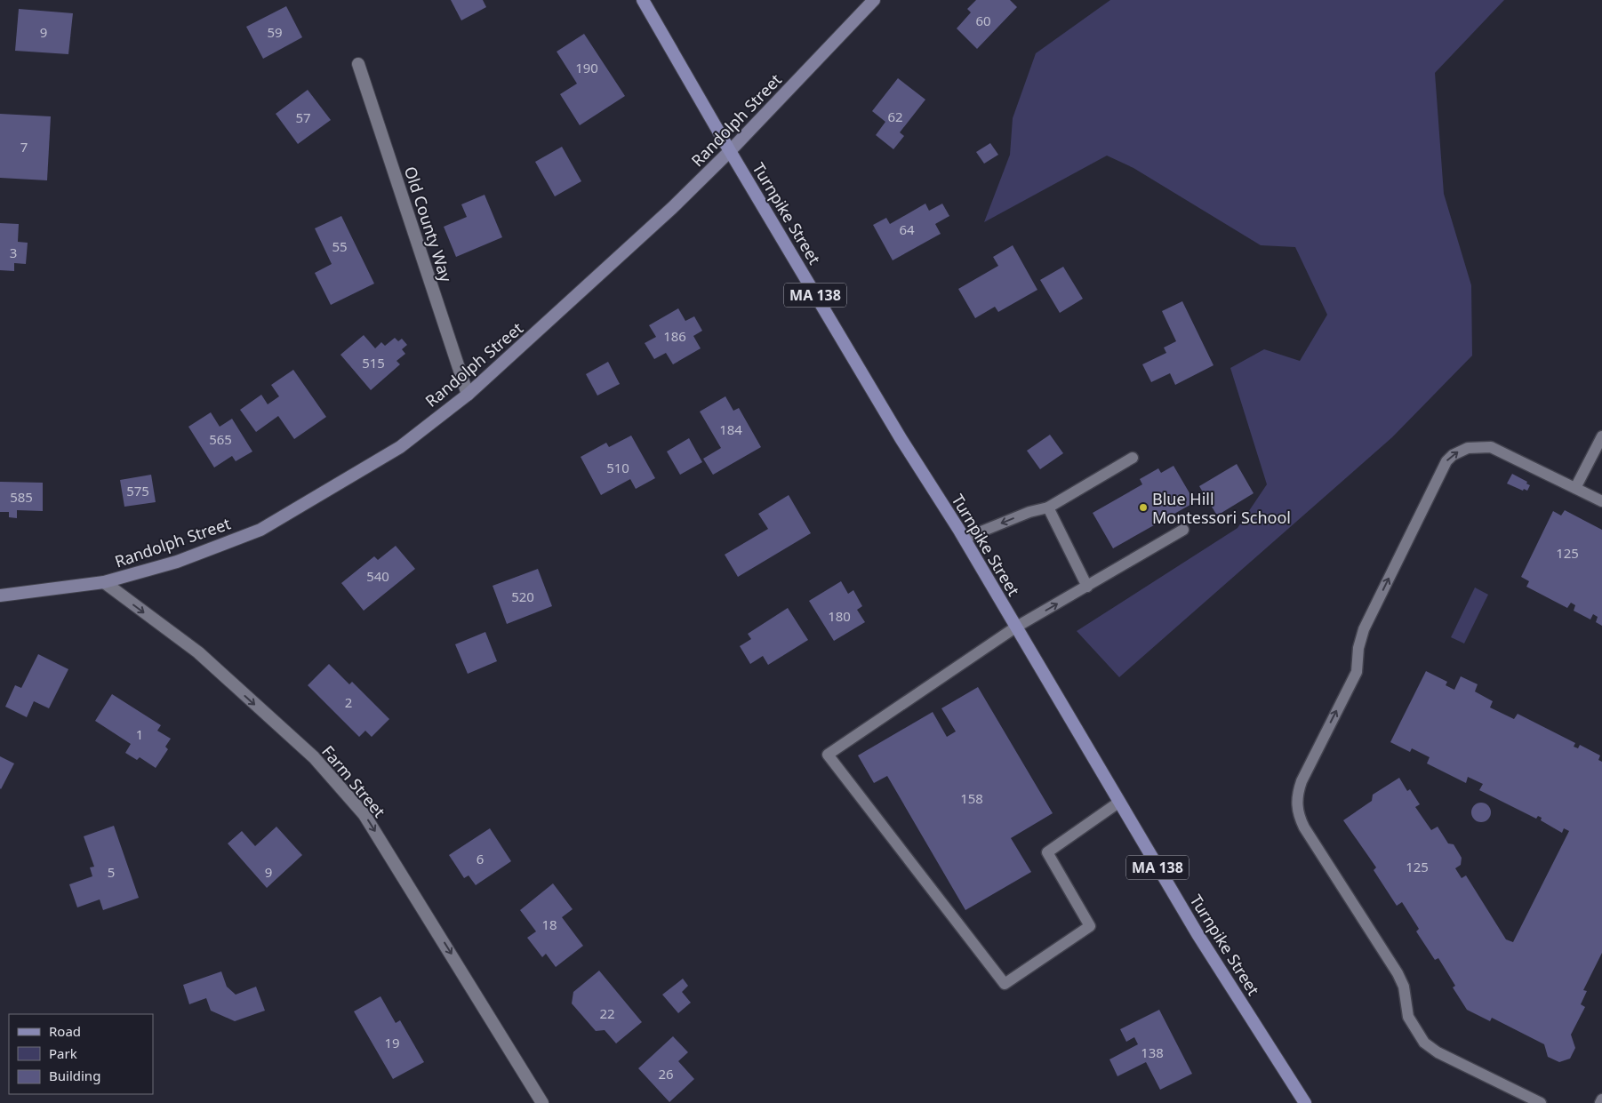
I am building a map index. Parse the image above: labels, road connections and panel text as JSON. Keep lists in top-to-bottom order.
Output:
{
  "streets": {
    "main road": ["Randolph Street", "Turnpike Street", "MA 138"],
    "street": ["Old County Way", "Farm Street"]
  },
  "crossings": [
    ["Randolph Street", "Turnpike Street"],
    ["Randolph Street", "Old County Way"],
    ["Randolph Street", "Farm Street"]
  ],
  "one_way": ["Farm Street"],
  "places": ["Blue Hill Montessori School"],
  "house_numbers": [
    "60",
    "9",
    "59",
    "190",
    "62",
    "57",
    "7",
    "64",
    "55",
    "3",
    "186",
    "515",
    "184",
    "565",
    "510",
    "575",
    "585",
    "125",
    "540",
    "520",
    "180",
    "2",
    "1",
    "158",
    "6",
    "125",
    "5",
    "9",
    "18",
    "22",
    "19",
    "138",
    "26"
  ],
  "legend": ["Road", "Park", "Building"]
}
